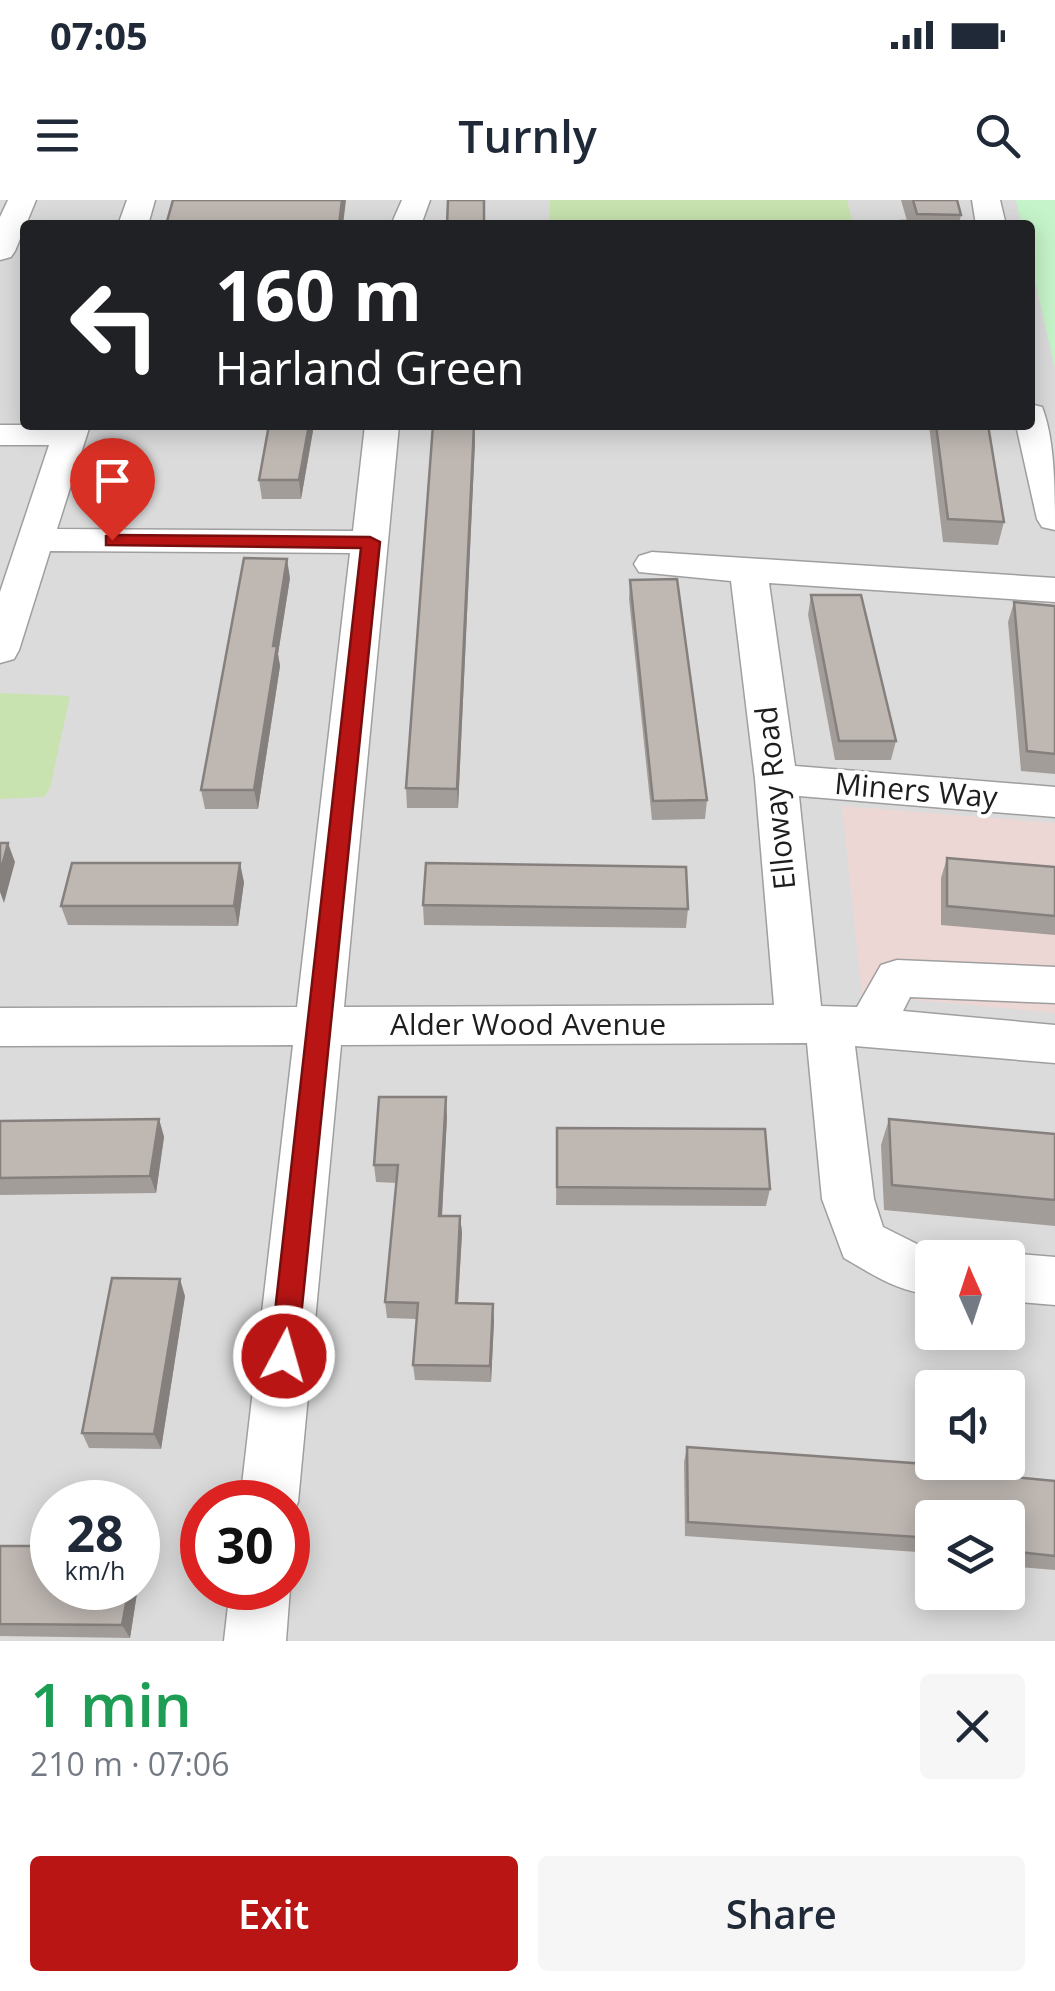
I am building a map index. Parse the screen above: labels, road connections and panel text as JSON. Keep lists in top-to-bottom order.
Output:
{
  "streets": {
    "street": ["Miners Way", "Elloway Road", "Alder Wood Avenue"]
  },
  "crossings": [
    ["Miners Way", "Elloway Road"],
    ["Elloway Road", "Alder Wood Avenue"]
  ],
  "north": "top",
  "page": {
    "status": "07:05",
    "header": "Turnly",
    "turn": ["160 m", "Harland Green"],
    "speed": "28 km/h",
    "limit": "30",
    "heading": ["1 min", "210 m · 07:06"],
    "buttons": ["Exit", "Share"]
  }
}
